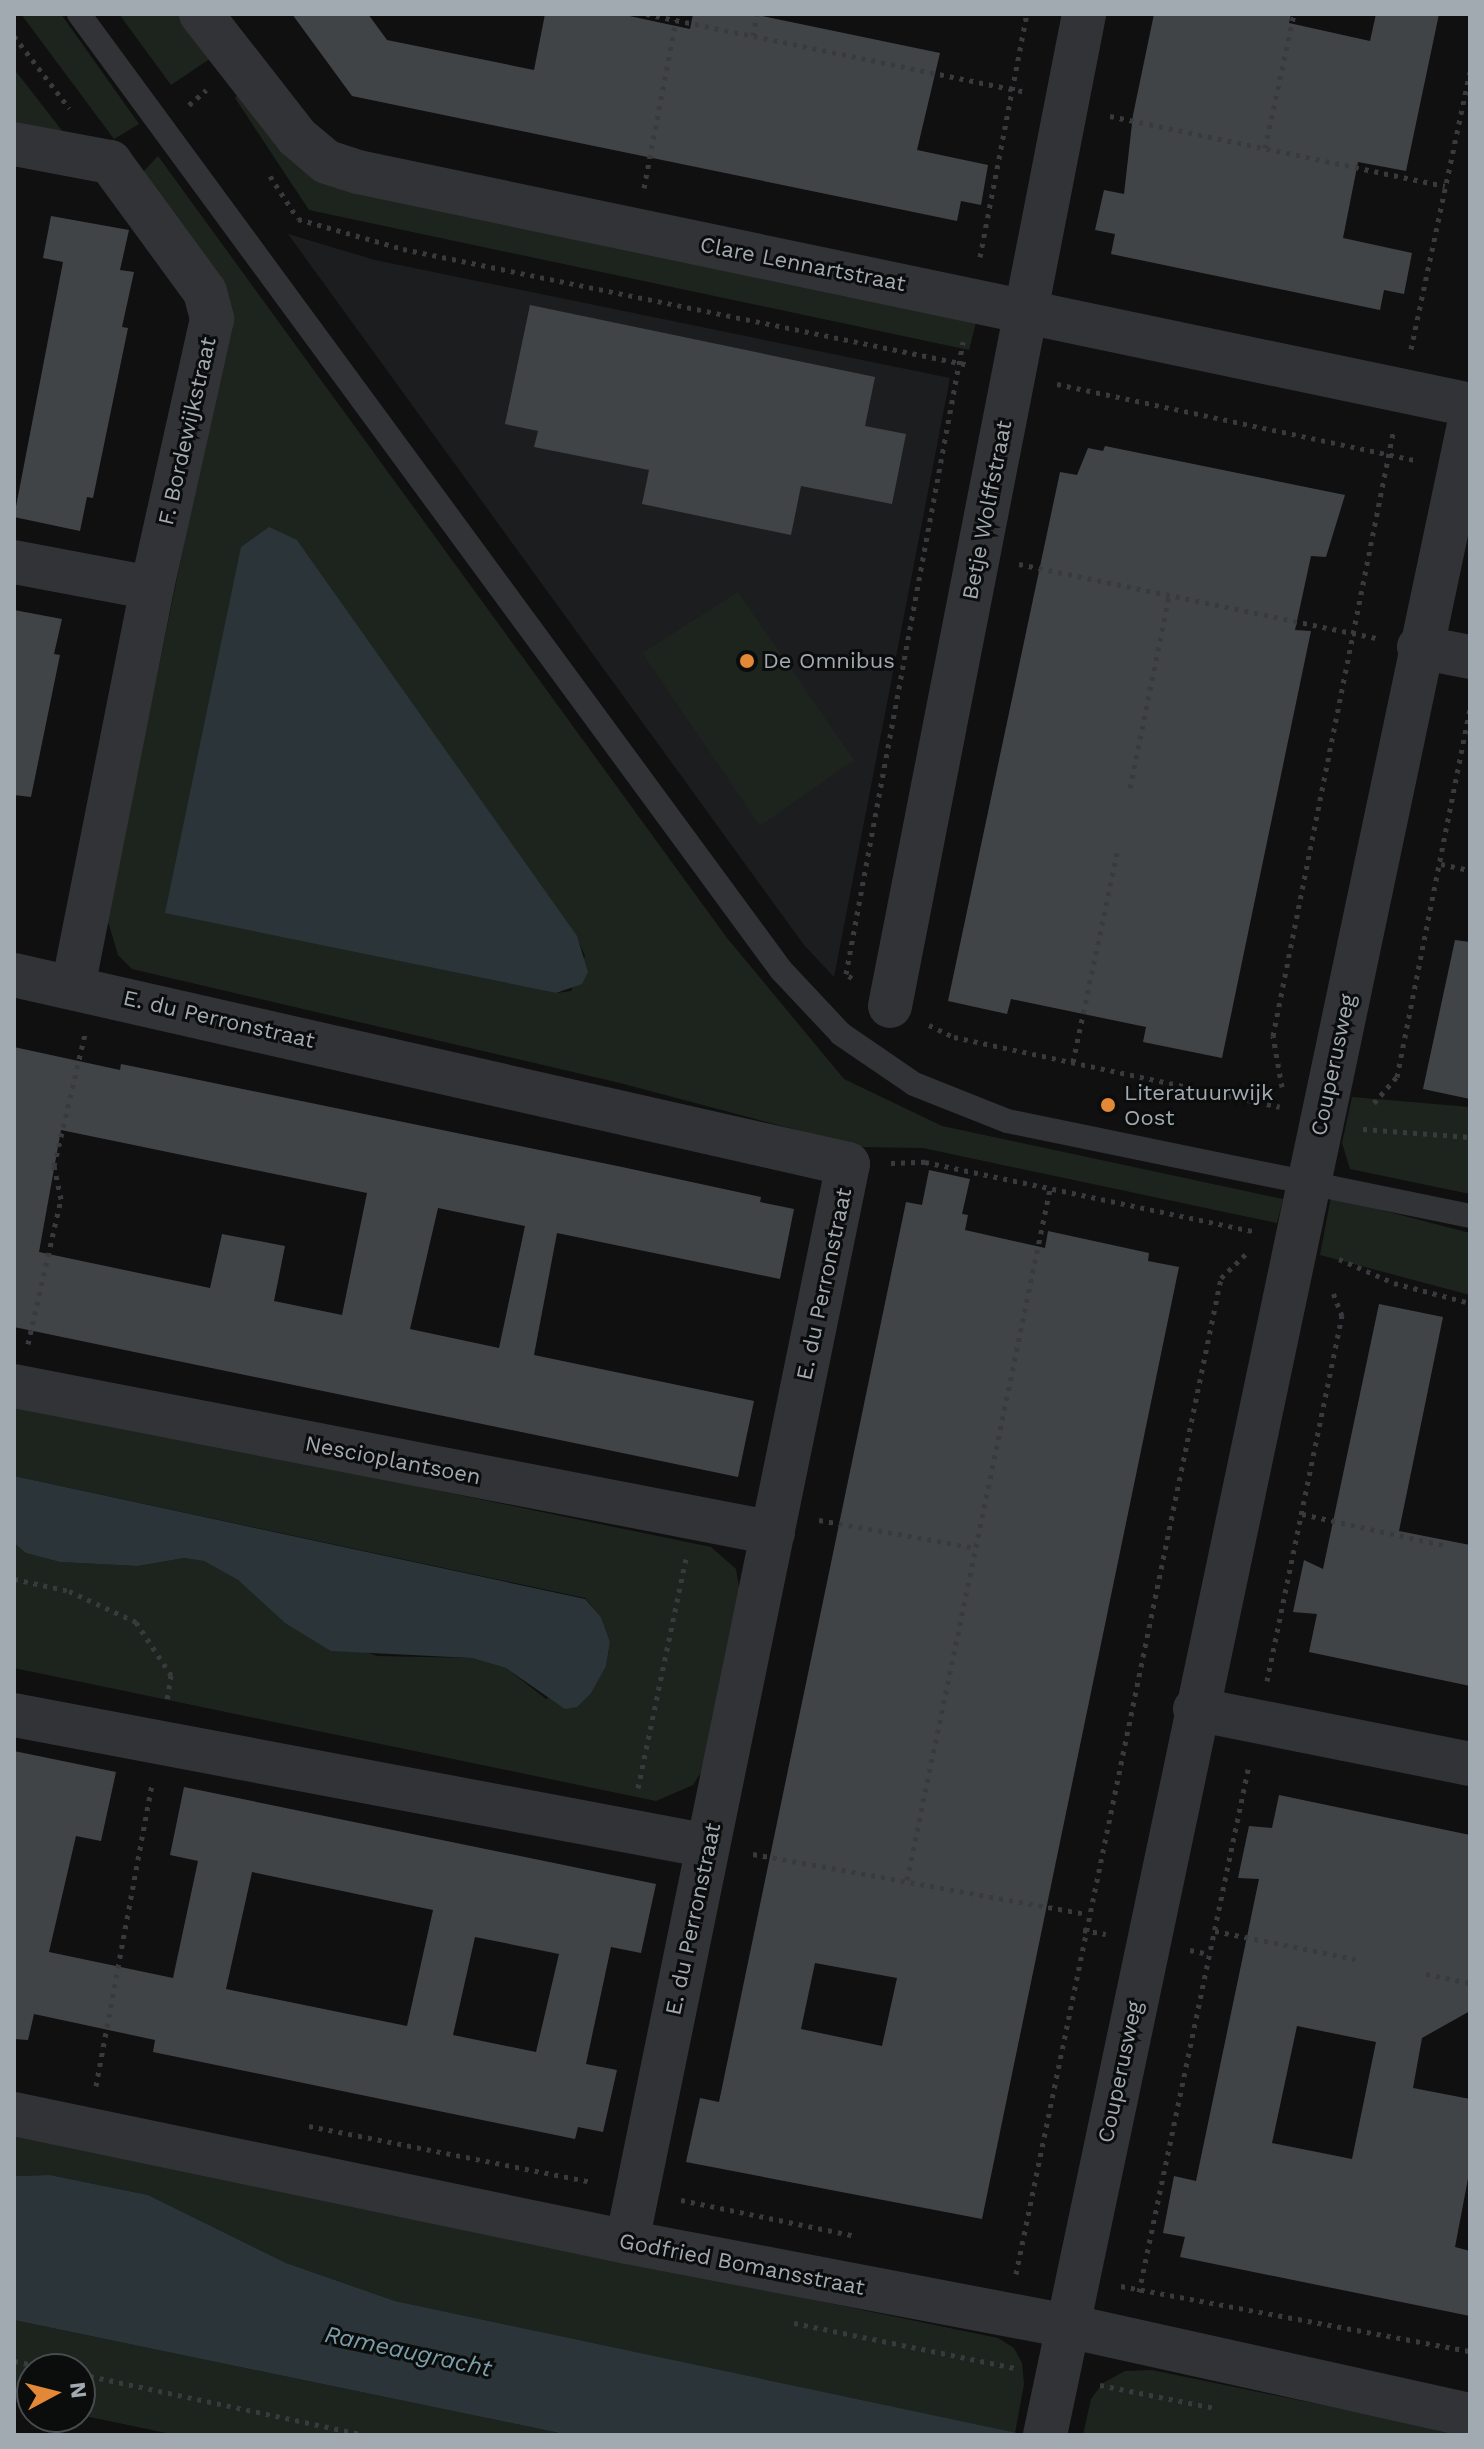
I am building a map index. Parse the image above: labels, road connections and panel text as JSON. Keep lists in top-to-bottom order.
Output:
{
  "streets": {
    "street": [
      "Clare Lennartstraat",
      "F. Bordewijkstraat",
      "Betje Wolffstraat",
      "E. du Perronstraat",
      "Couperusweg",
      "Nescioplantsoen",
      "Godfried Bomansstraat"
    ]
  },
  "crossings": [
    ["Clare Lennartstraat", "Betje Wolffstraat"],
    ["F. Bordewijkstraat", "E. du Perronstraat"],
    ["E. du Perronstraat", "Nescioplantsoen"],
    ["E. du Perronstraat", "Godfried Bomansstraat"],
    ["Couperusweg", "Godfried Bomansstraat"]
  ],
  "water": ["Rameaugracht"],
  "places": ["De Omnibus", "Literatuurwijk Oost"],
  "north": "right"
}
